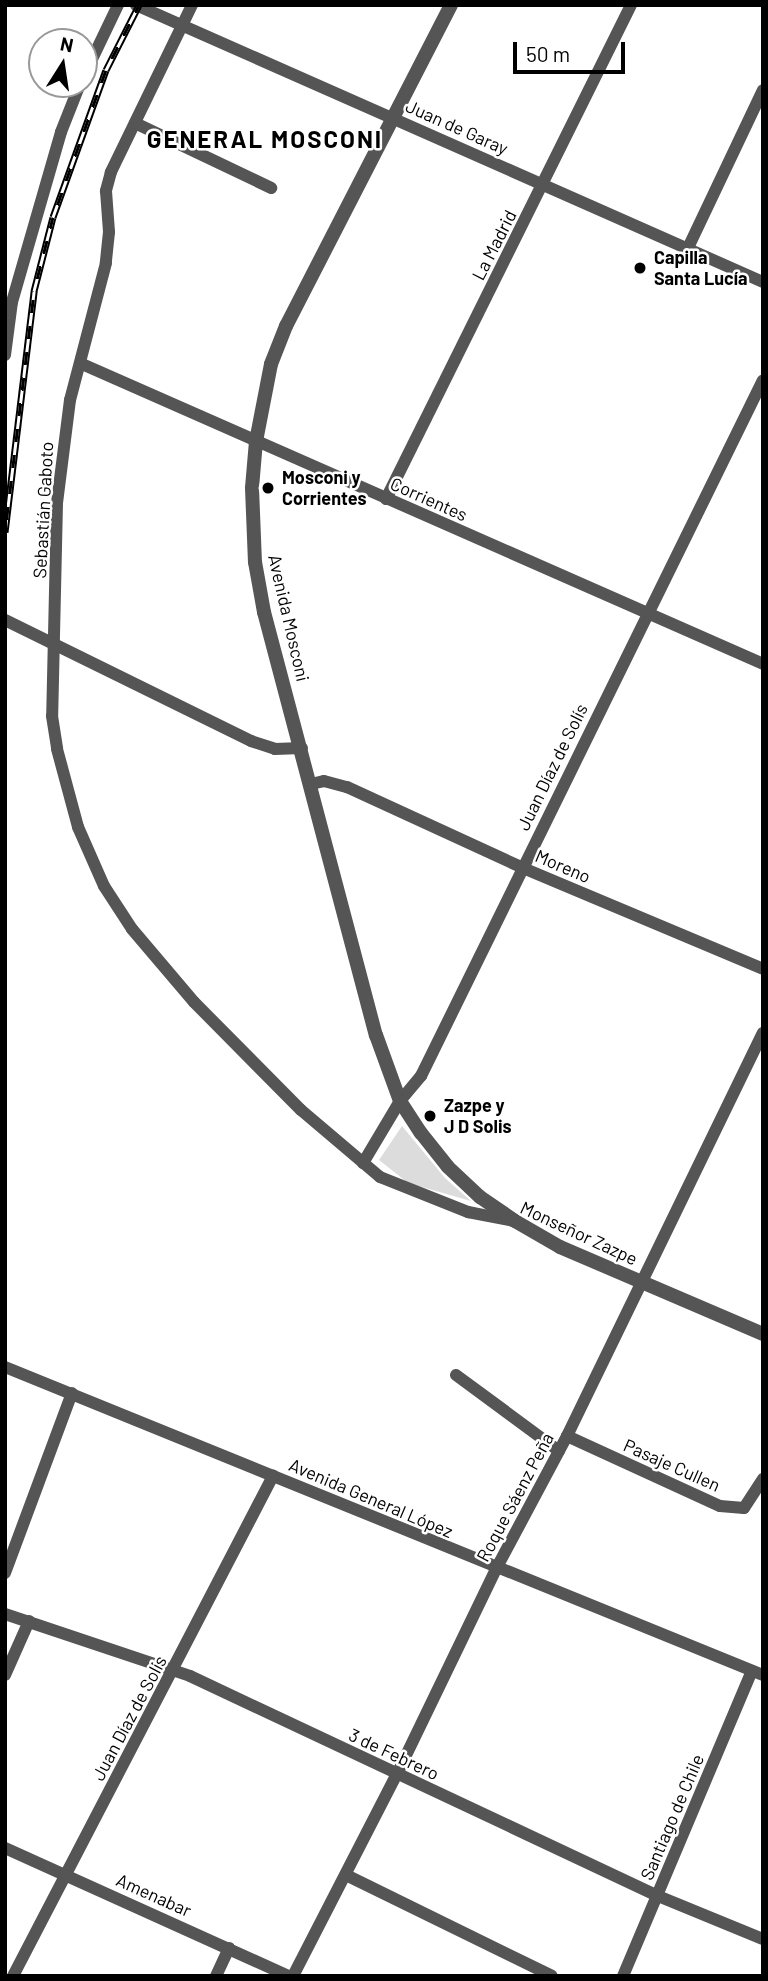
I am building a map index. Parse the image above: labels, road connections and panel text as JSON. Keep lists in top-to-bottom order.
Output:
{
  "streets": {
    "street": [
      "Juan de Garay",
      "La Madrid",
      "Corrientes",
      "Sebastián Gaboto",
      "Avenida Mosconi",
      "Juan Díaz de Solís",
      "Moreno",
      "Monseñor Zazpe",
      "Pasaje Cullen",
      "Roque Sáenz Peña",
      "Avenida General López",
      "3 de Febrero",
      "Santiago de Chile",
      "Amenabar"
    ]
  },
  "crossings": [
    ["Juan de Garay", "La Madrid"],
    ["Juan de Garay", "Sebastián Gaboto"],
    ["Juan de Garay", "Avenida Mosconi"],
    ["La Madrid", "Corrientes"],
    ["Corrientes", "Sebastián Gaboto"],
    ["Corrientes", "Avenida Mosconi"],
    ["Corrientes", "Juan Díaz de Solís"],
    ["Sebastián Gaboto", "Monseñor Zazpe"],
    ["Avenida Mosconi", "Juan Díaz de Solís"],
    ["Avenida Mosconi", "Moreno"],
    ["Avenida Mosconi", "Monseñor Zazpe"],
    ["Juan Díaz de Solís", "Moreno"],
    ["Juan Díaz de Solís", "Monseñor Zazpe"],
    ["Juan Díaz de Solís", "Avenida General López"],
    ["Juan Díaz de Solís", "3 de Febrero"],
    ["Juan Díaz de Solís", "Amenabar"],
    ["Monseñor Zazpe", "Roque Sáenz Peña"],
    ["Pasaje Cullen", "Roque Sáenz Peña"],
    ["Roque Sáenz Peña", "Avenida General López"],
    ["Roque Sáenz Peña", "3 de Febrero"],
    ["Roque Sáenz Peña", "Amenabar"],
    ["Avenida General López", "Santiago de Chile"],
    ["3 de Febrero", "Santiago de Chile"]
  ],
  "districts": ["GENERAL MOSCONI"],
  "places": ["Capilla Santa Lucía", "Mosconi y Corrientes", "Zazpe y J D Solis"],
  "scale_bar": "50 m",
  "north": "top"
}
